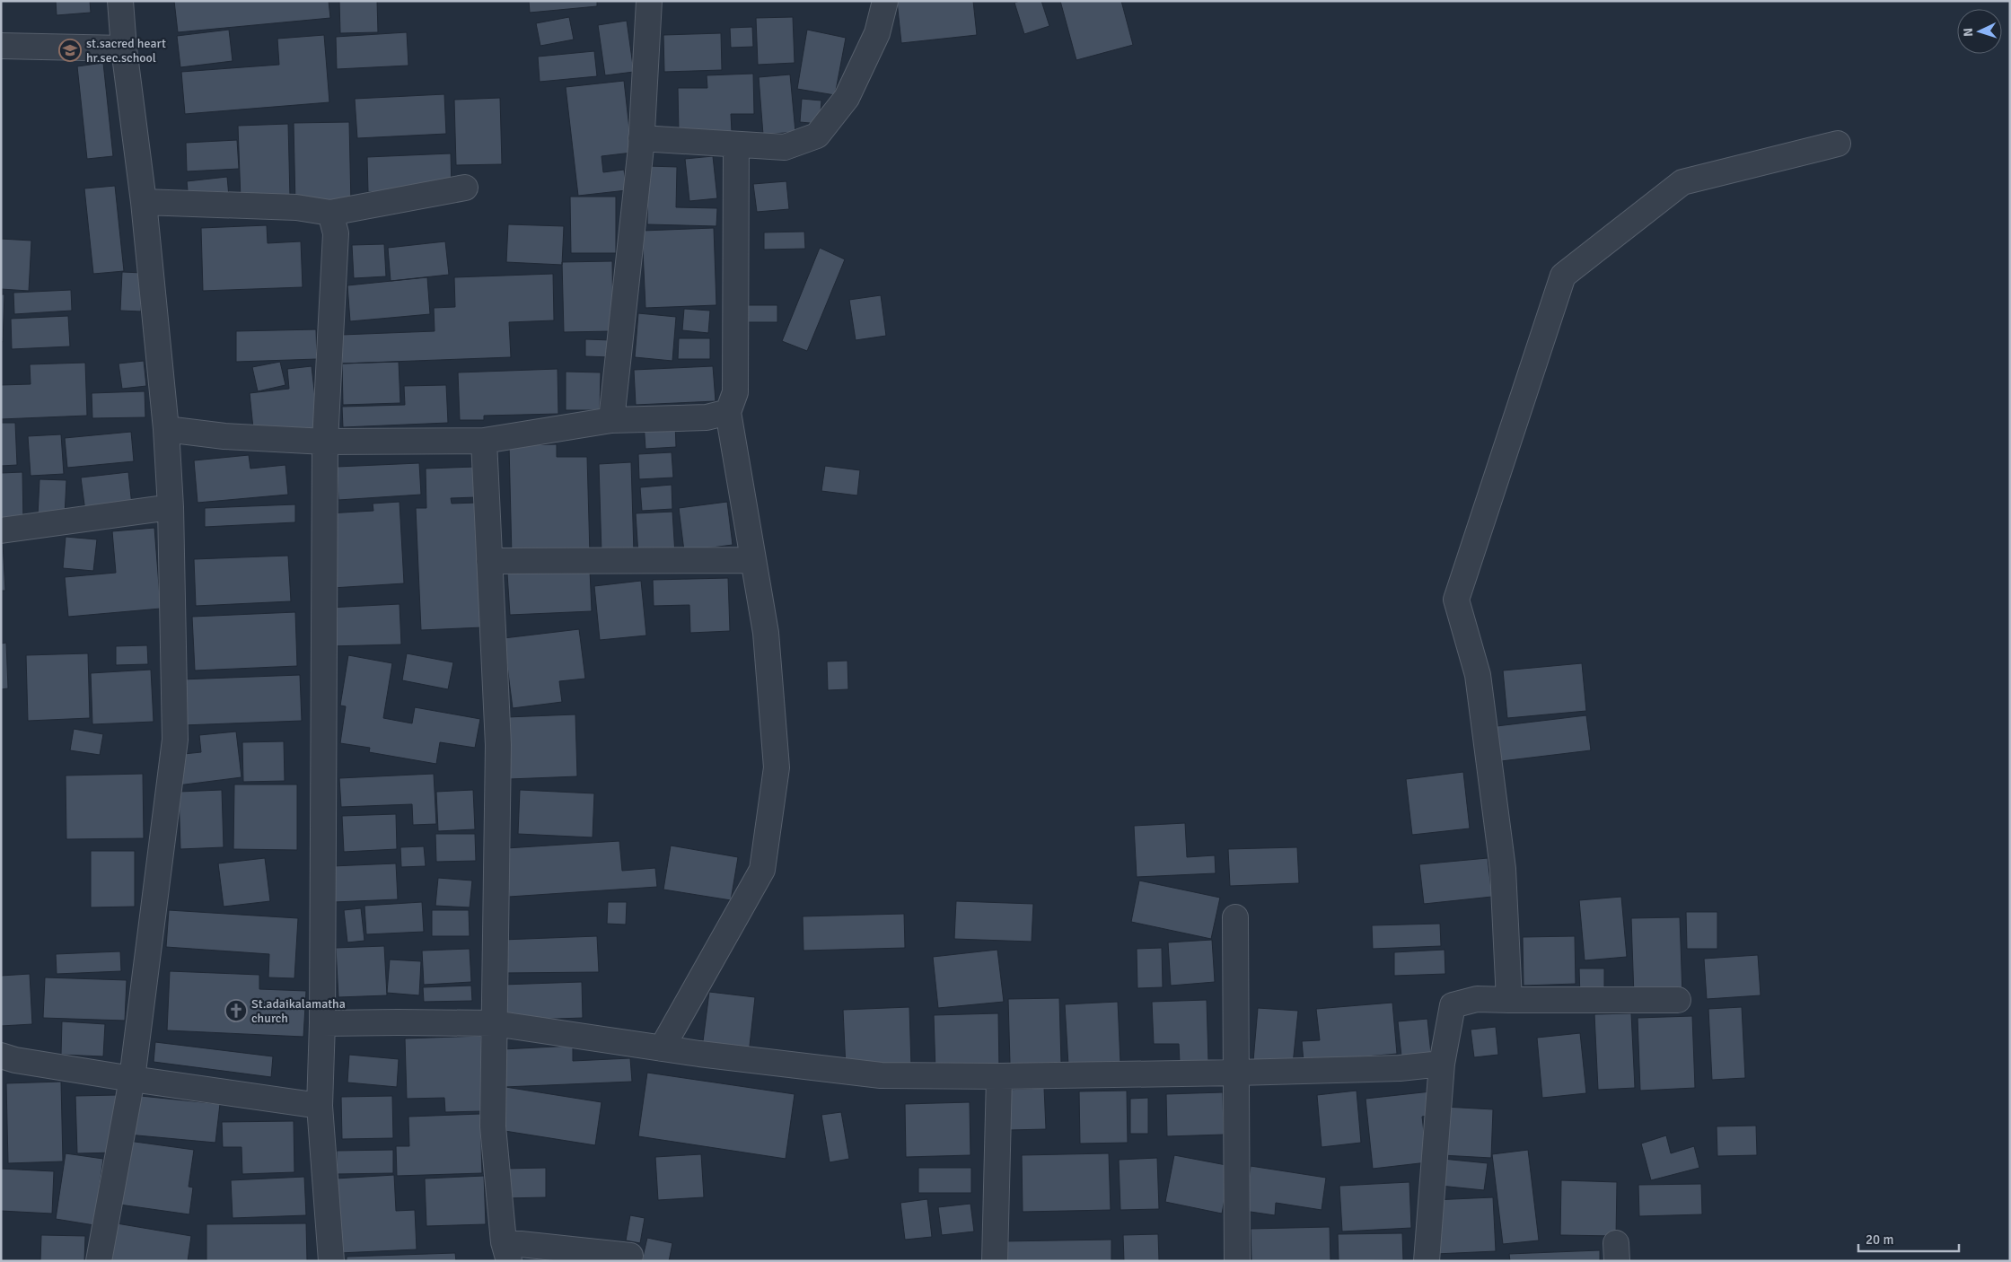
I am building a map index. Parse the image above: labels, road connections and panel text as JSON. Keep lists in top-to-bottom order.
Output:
{
  "places": {
    "school or university": ["st.sacred heart hr.sec.school"],
    "church": ["St.adaikalamatha church"]
  },
  "scale_bar": "20 m",
  "north": "left"
}
